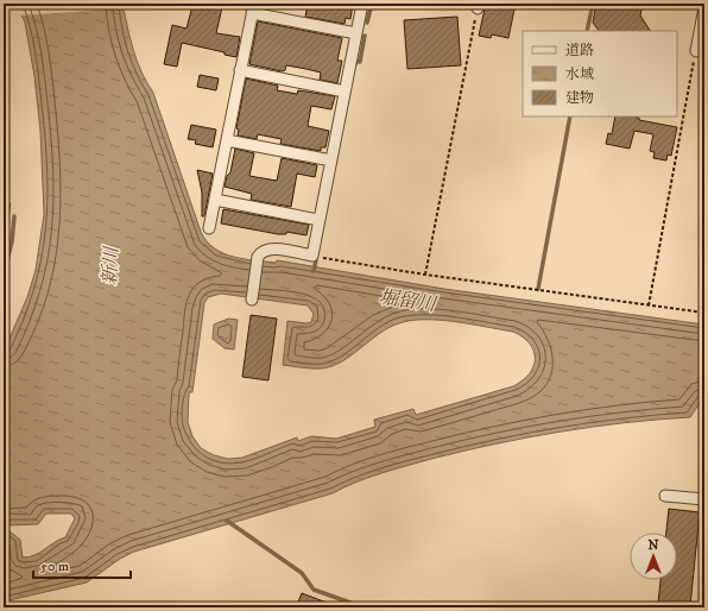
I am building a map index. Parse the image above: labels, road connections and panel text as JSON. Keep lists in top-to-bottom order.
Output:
{
  "water": ["新川", "堀留川"],
  "legend": ["道路", "水域", "建物"],
  "scale_bar": "50 m",
  "north": "top"
}
